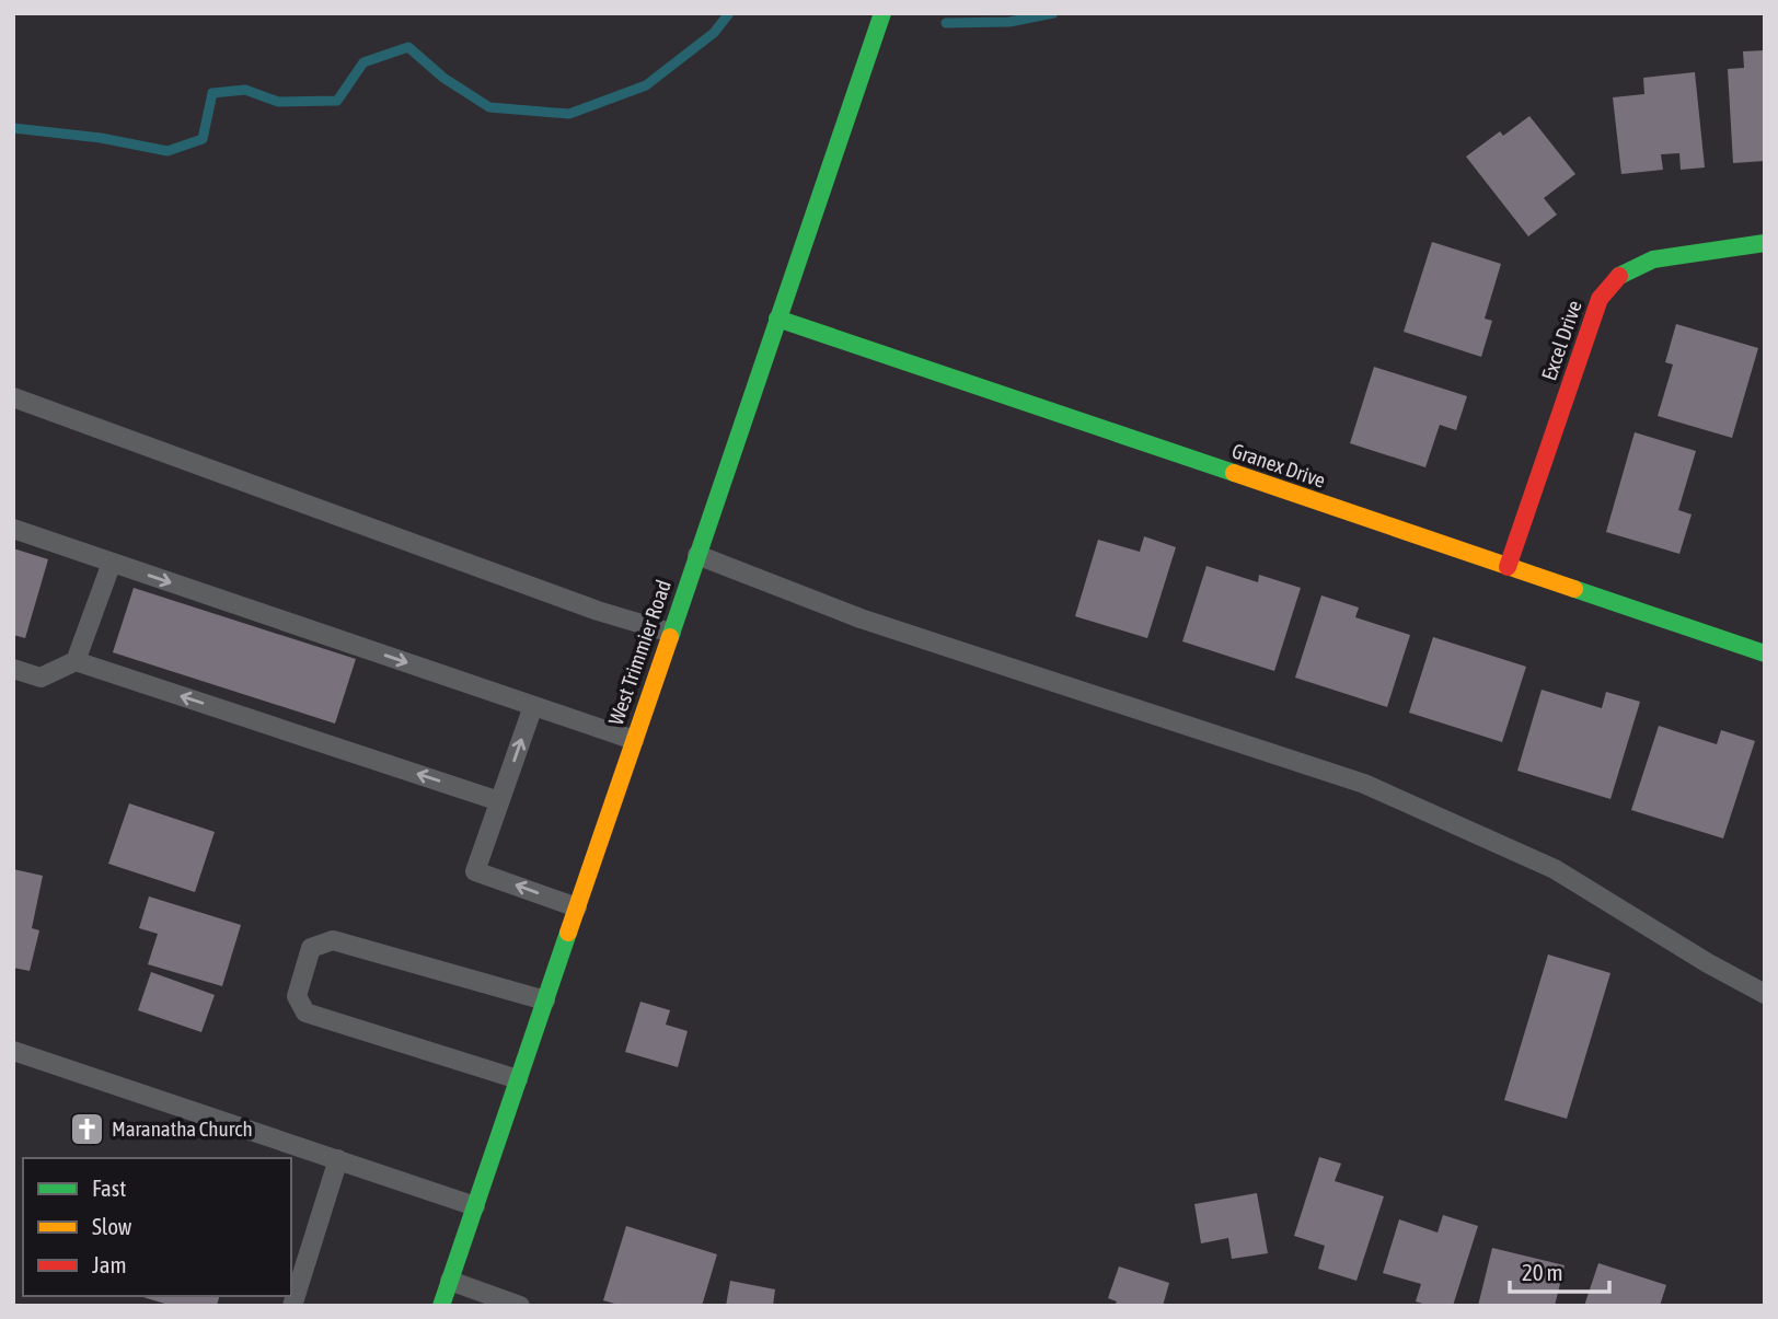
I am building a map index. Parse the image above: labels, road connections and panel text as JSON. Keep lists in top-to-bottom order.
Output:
{
  "streets": {
    "street": ["Excel Drive", "Granex Drive", "West Trimmier Road"]
  },
  "crossings": [
    ["Excel Drive", "Granex Drive"],
    ["Granex Drive", "West Trimmier Road"]
  ],
  "places": {
    "church": ["Maranatha Church"]
  },
  "legend": ["Fast", "Slow", "Jam"],
  "scale_bar": "20 m"
}
